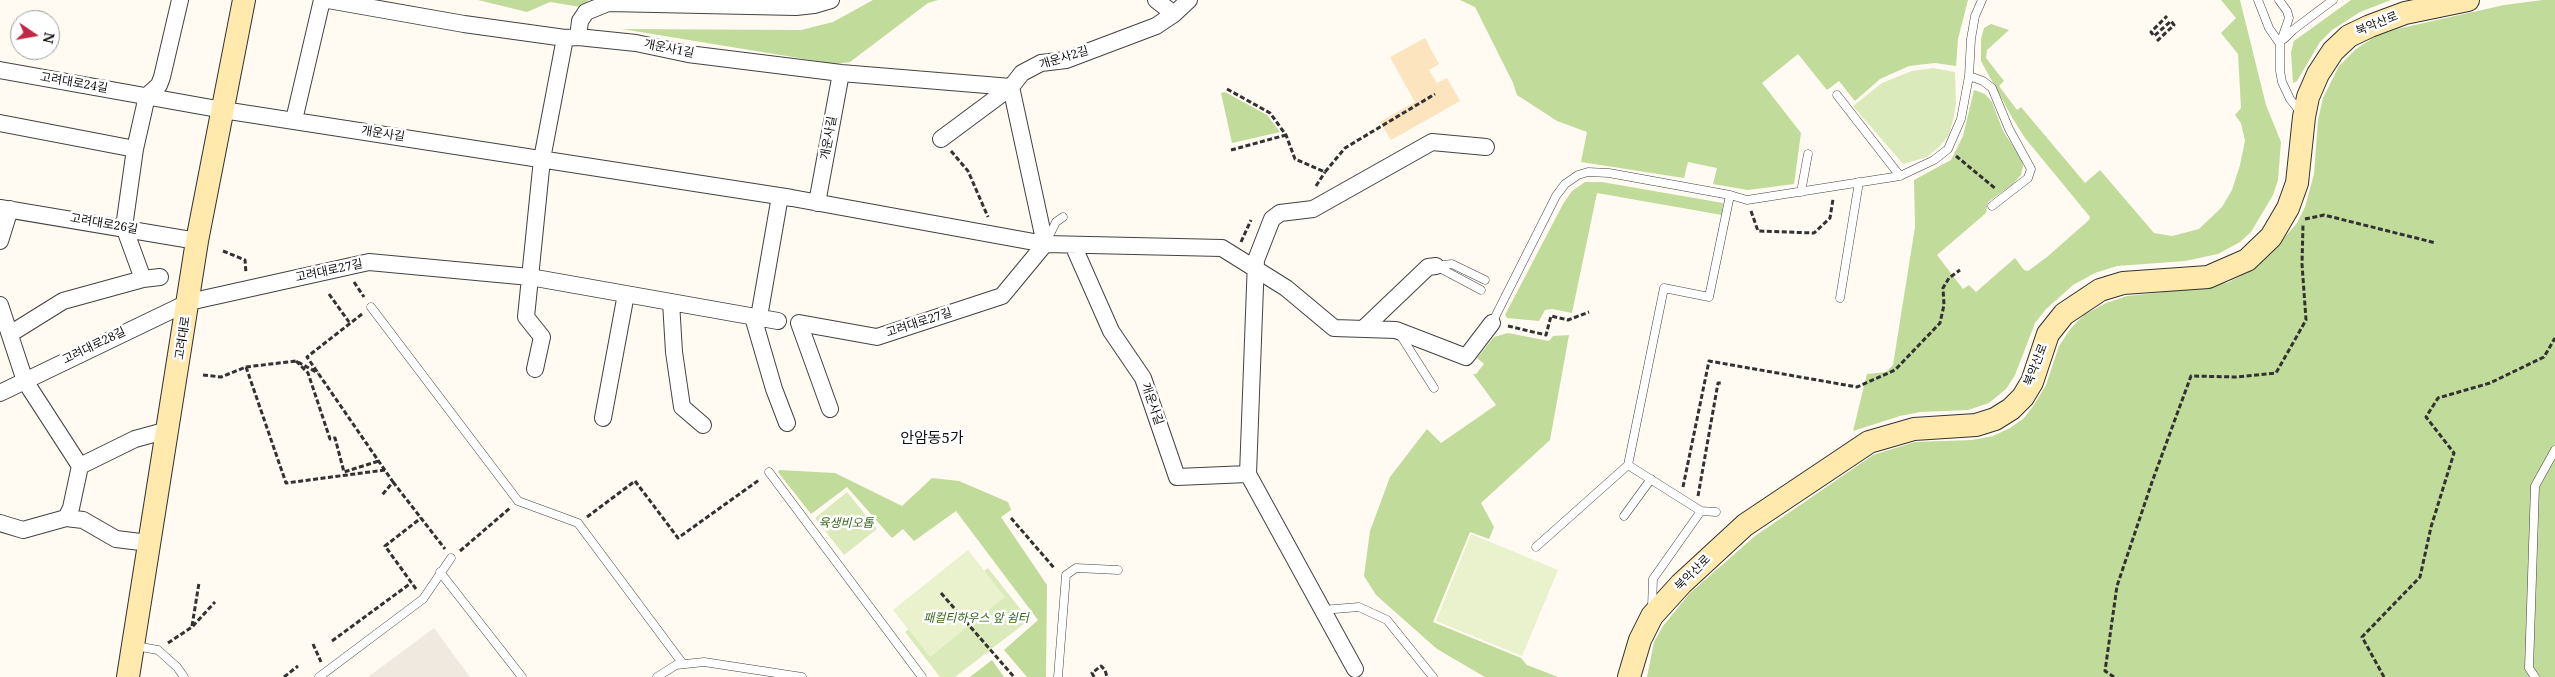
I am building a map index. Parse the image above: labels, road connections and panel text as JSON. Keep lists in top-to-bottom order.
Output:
{
  "streets": {
    "street": [
      "북악산로",
      "개운사1길",
      "개운사2길",
      "고려대로24길",
      "개운사길",
      "고려대로26길",
      "고려대로27길",
      "고려대로",
      "고려대로28길"
    ]
  },
  "crossings": [
    ["개운사1길", "개운사2길"],
    ["개운사1길", "개운사길"],
    ["고려대로24길", "개운사길"],
    ["고려대로24길", "고려대로"],
    ["개운사길", "고려대로27길"],
    ["개운사길", "고려대로"],
    ["고려대로26길", "고려대로"],
    ["고려대로27길", "고려대로"],
    ["고려대로27길", "고려대로28길"],
    ["고려대로", "고려대로28길"]
  ],
  "districts": ["안암동5가"],
  "parks": ["육생비오톱", "패컬티하우스 앞 쉼터"],
  "north": "right"
}
